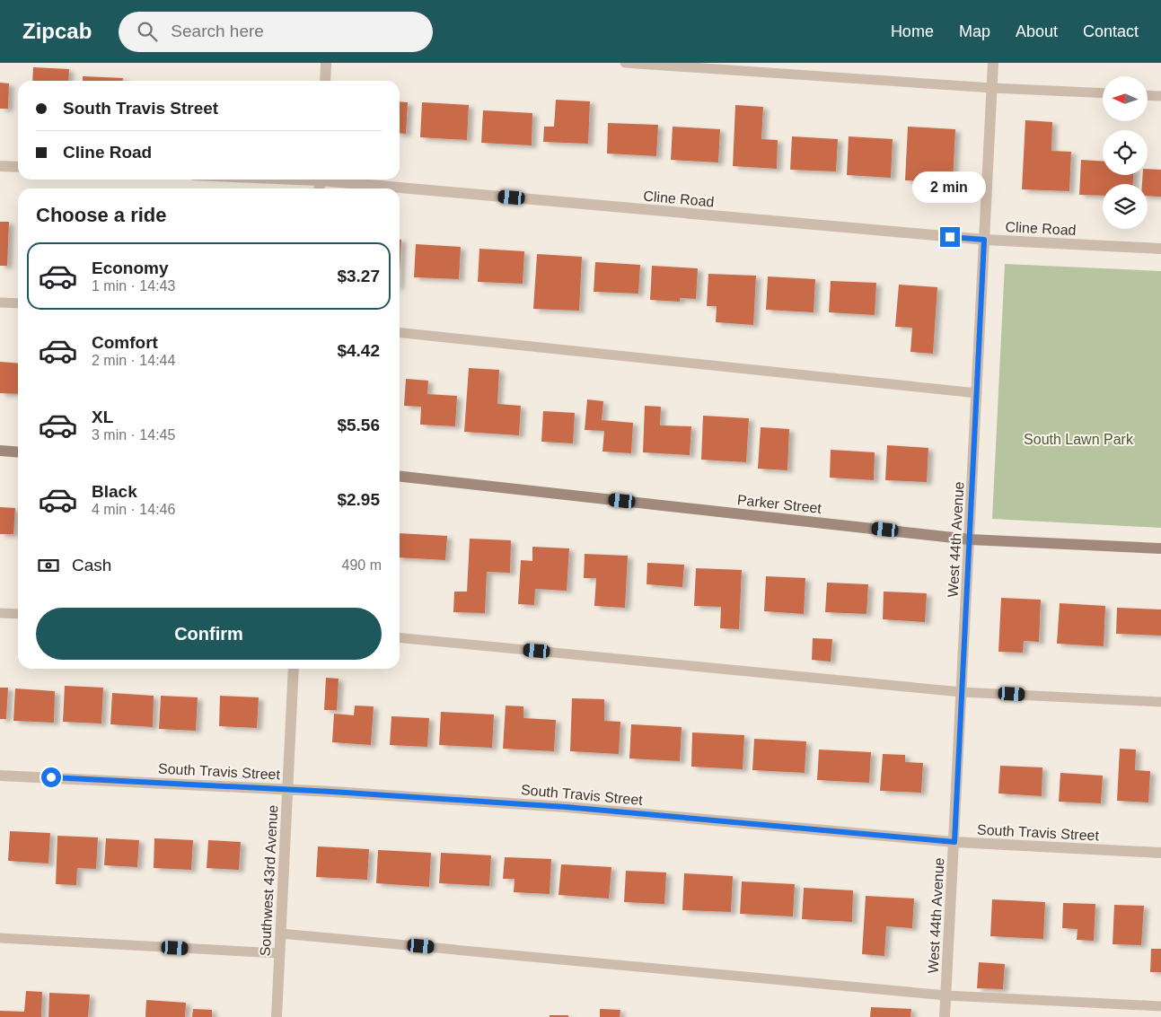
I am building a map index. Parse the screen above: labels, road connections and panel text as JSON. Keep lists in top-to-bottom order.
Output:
{
  "streets": {
    "main road": ["Parker Street"],
    "street": [
      "Cline Road",
      "West 44th Avenue",
      "South Travis Street",
      "Southwest 43rd Avenue"
    ]
  },
  "crossings": [
    ["Cline Road", "West 44th Avenue"],
    ["Parker Street", "West 44th Avenue"],
    ["West 44th Avenue", "South Travis Street"],
    ["South Travis Street", "Southwest 43rd Avenue"]
  ],
  "parks": ["South Lawn Park"],
  "north": "left",
  "page": {
    "header": "Zipcab",
    "search": "Search here",
    "nav": [
      "Home",
      "Map",
      "About",
      "Contact"
    ],
    "banner": ["South Travis Street", "Cline Road"],
    "bubble": "2 min",
    "heading": "Choose a ride",
    "list": [
      {
        "name": "Economy",
        "note": "1 min · 14:43",
        "value": "$3.27"
      },
      {
        "name": "Comfort",
        "note": "2 min · 14:44",
        "value": "$4.42"
      },
      {
        "name": "XL",
        "note": "3 min · 14:45",
        "value": "$5.56"
      },
      {
        "name": "Black",
        "note": "4 min · 14:46",
        "value": "$2.95"
      }
    ],
    "pay": ["Cash", "490 m"],
    "buttons": "Confirm"
  }
}
